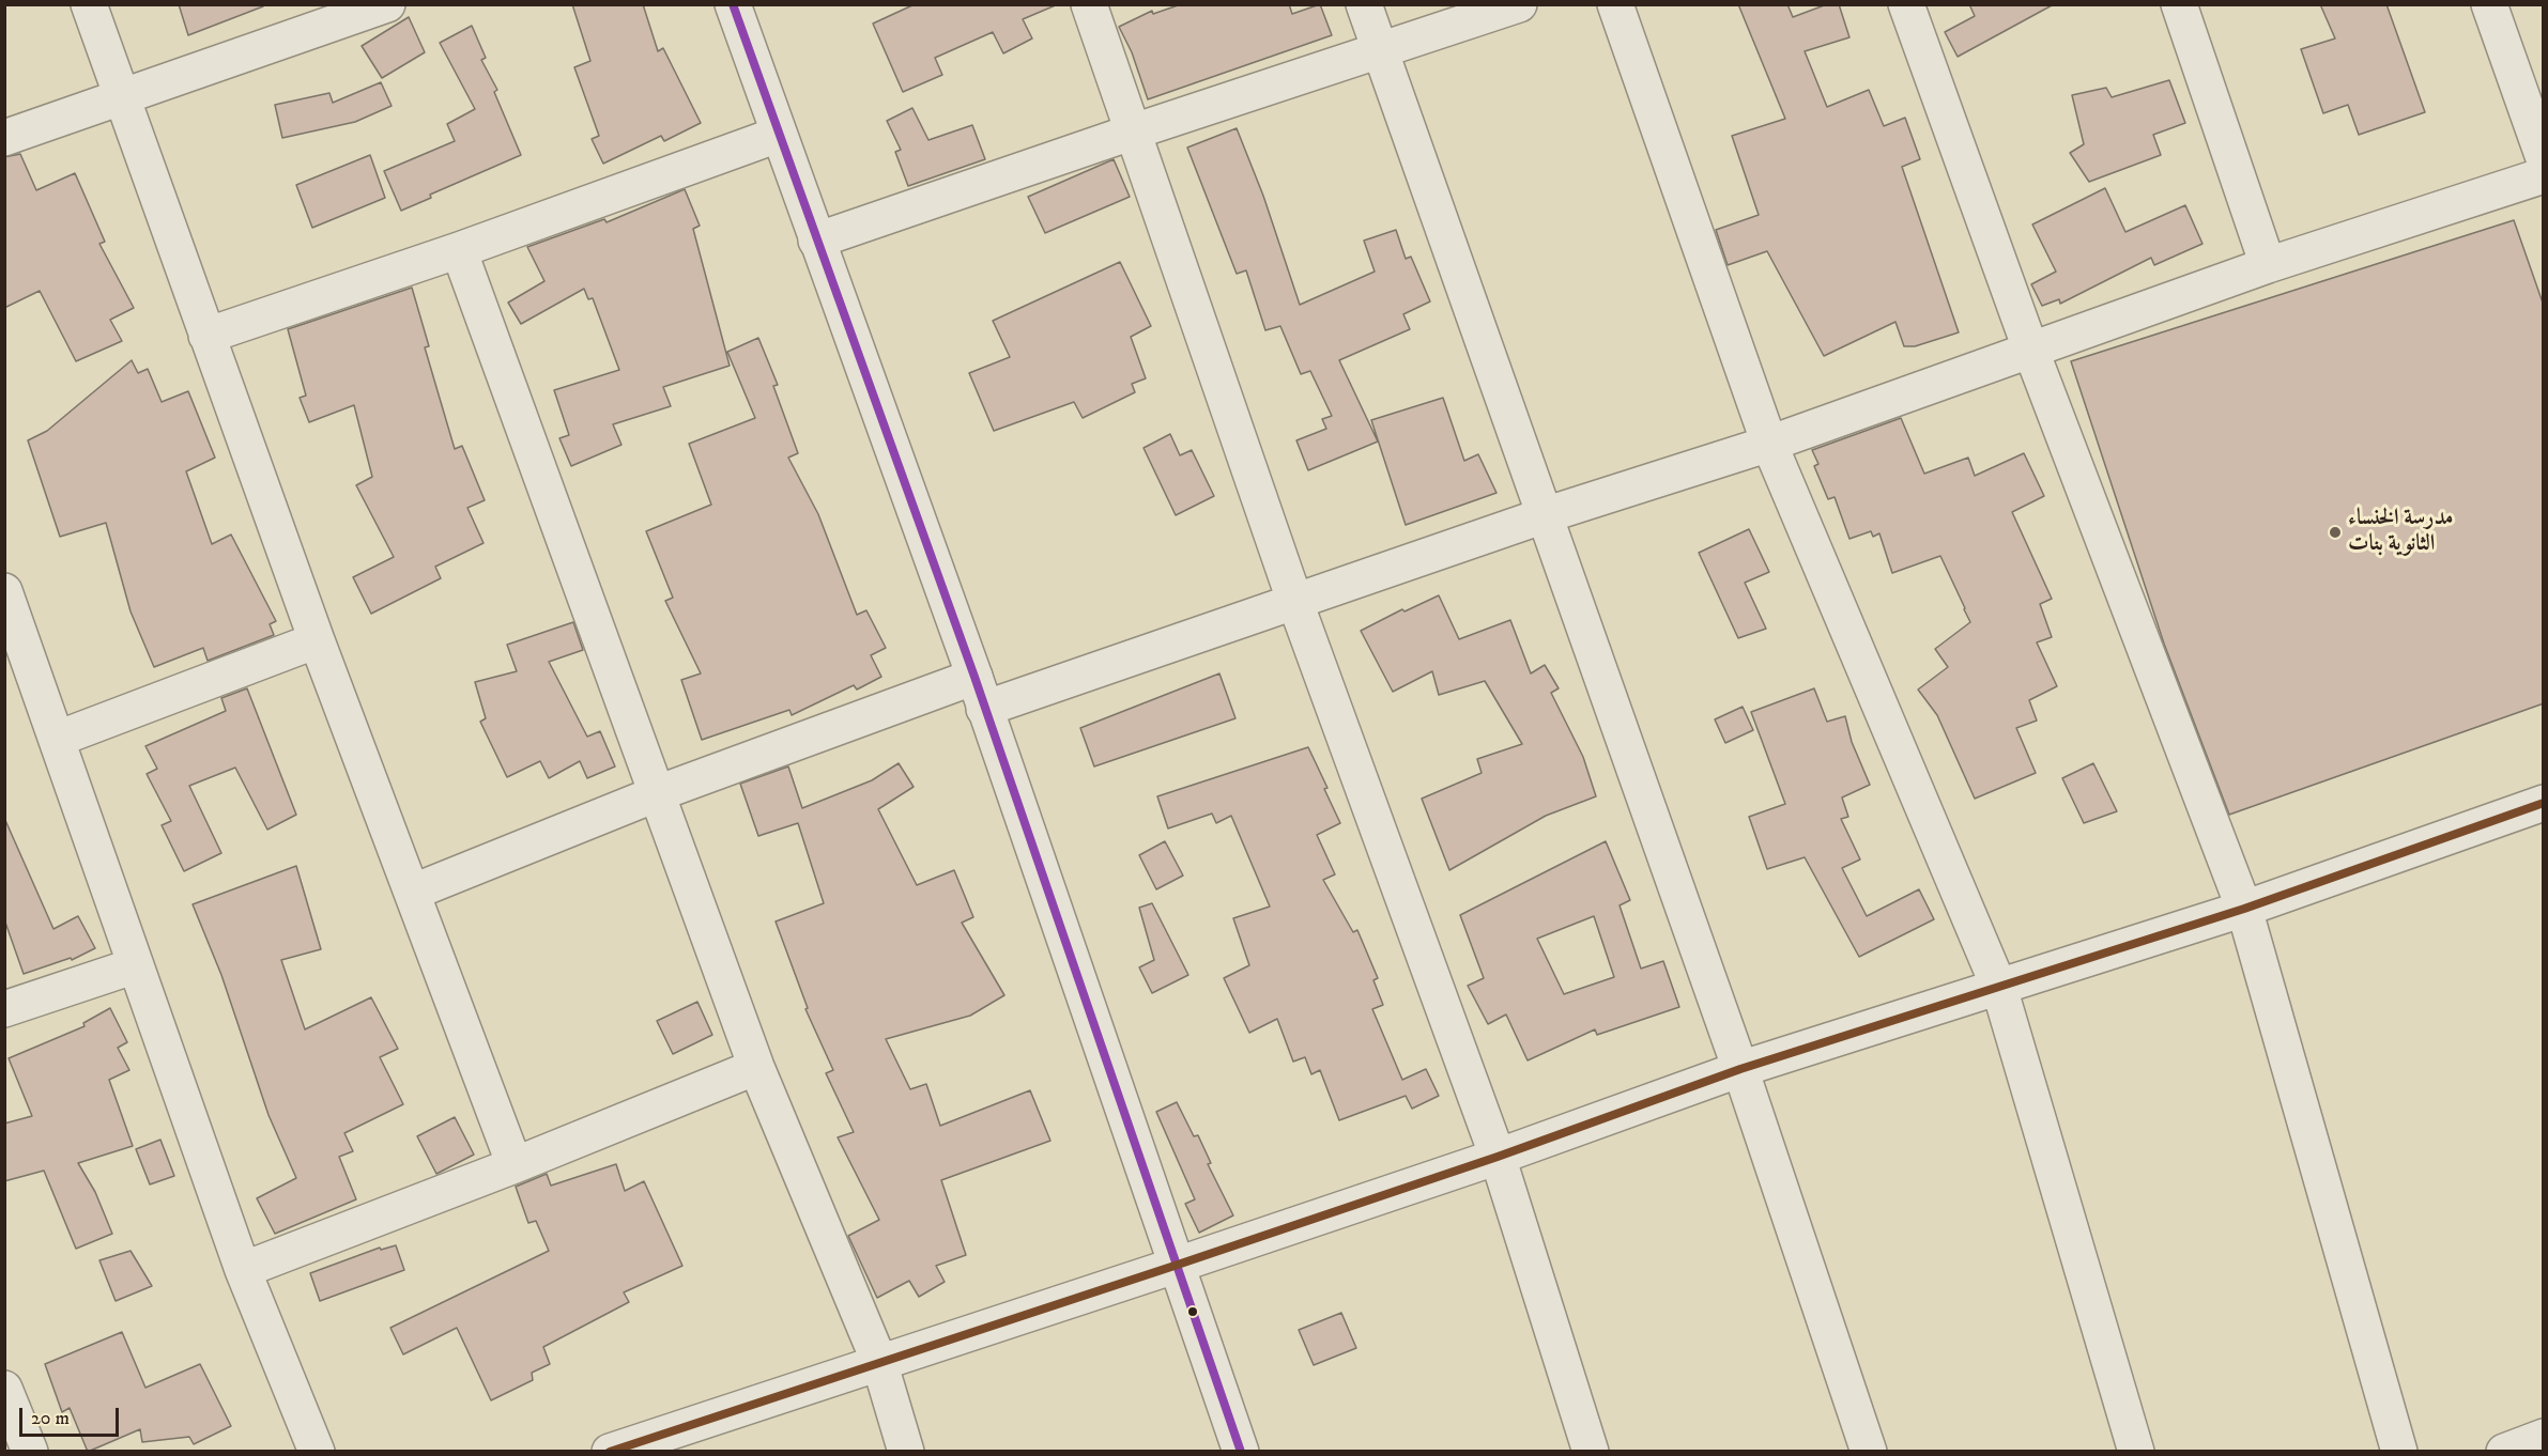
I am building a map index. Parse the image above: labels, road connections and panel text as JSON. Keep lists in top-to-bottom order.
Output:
{
  "places": ["مدرسة الخنساء الثانوية بنات"],
  "scale_bar": "20 m"
}
